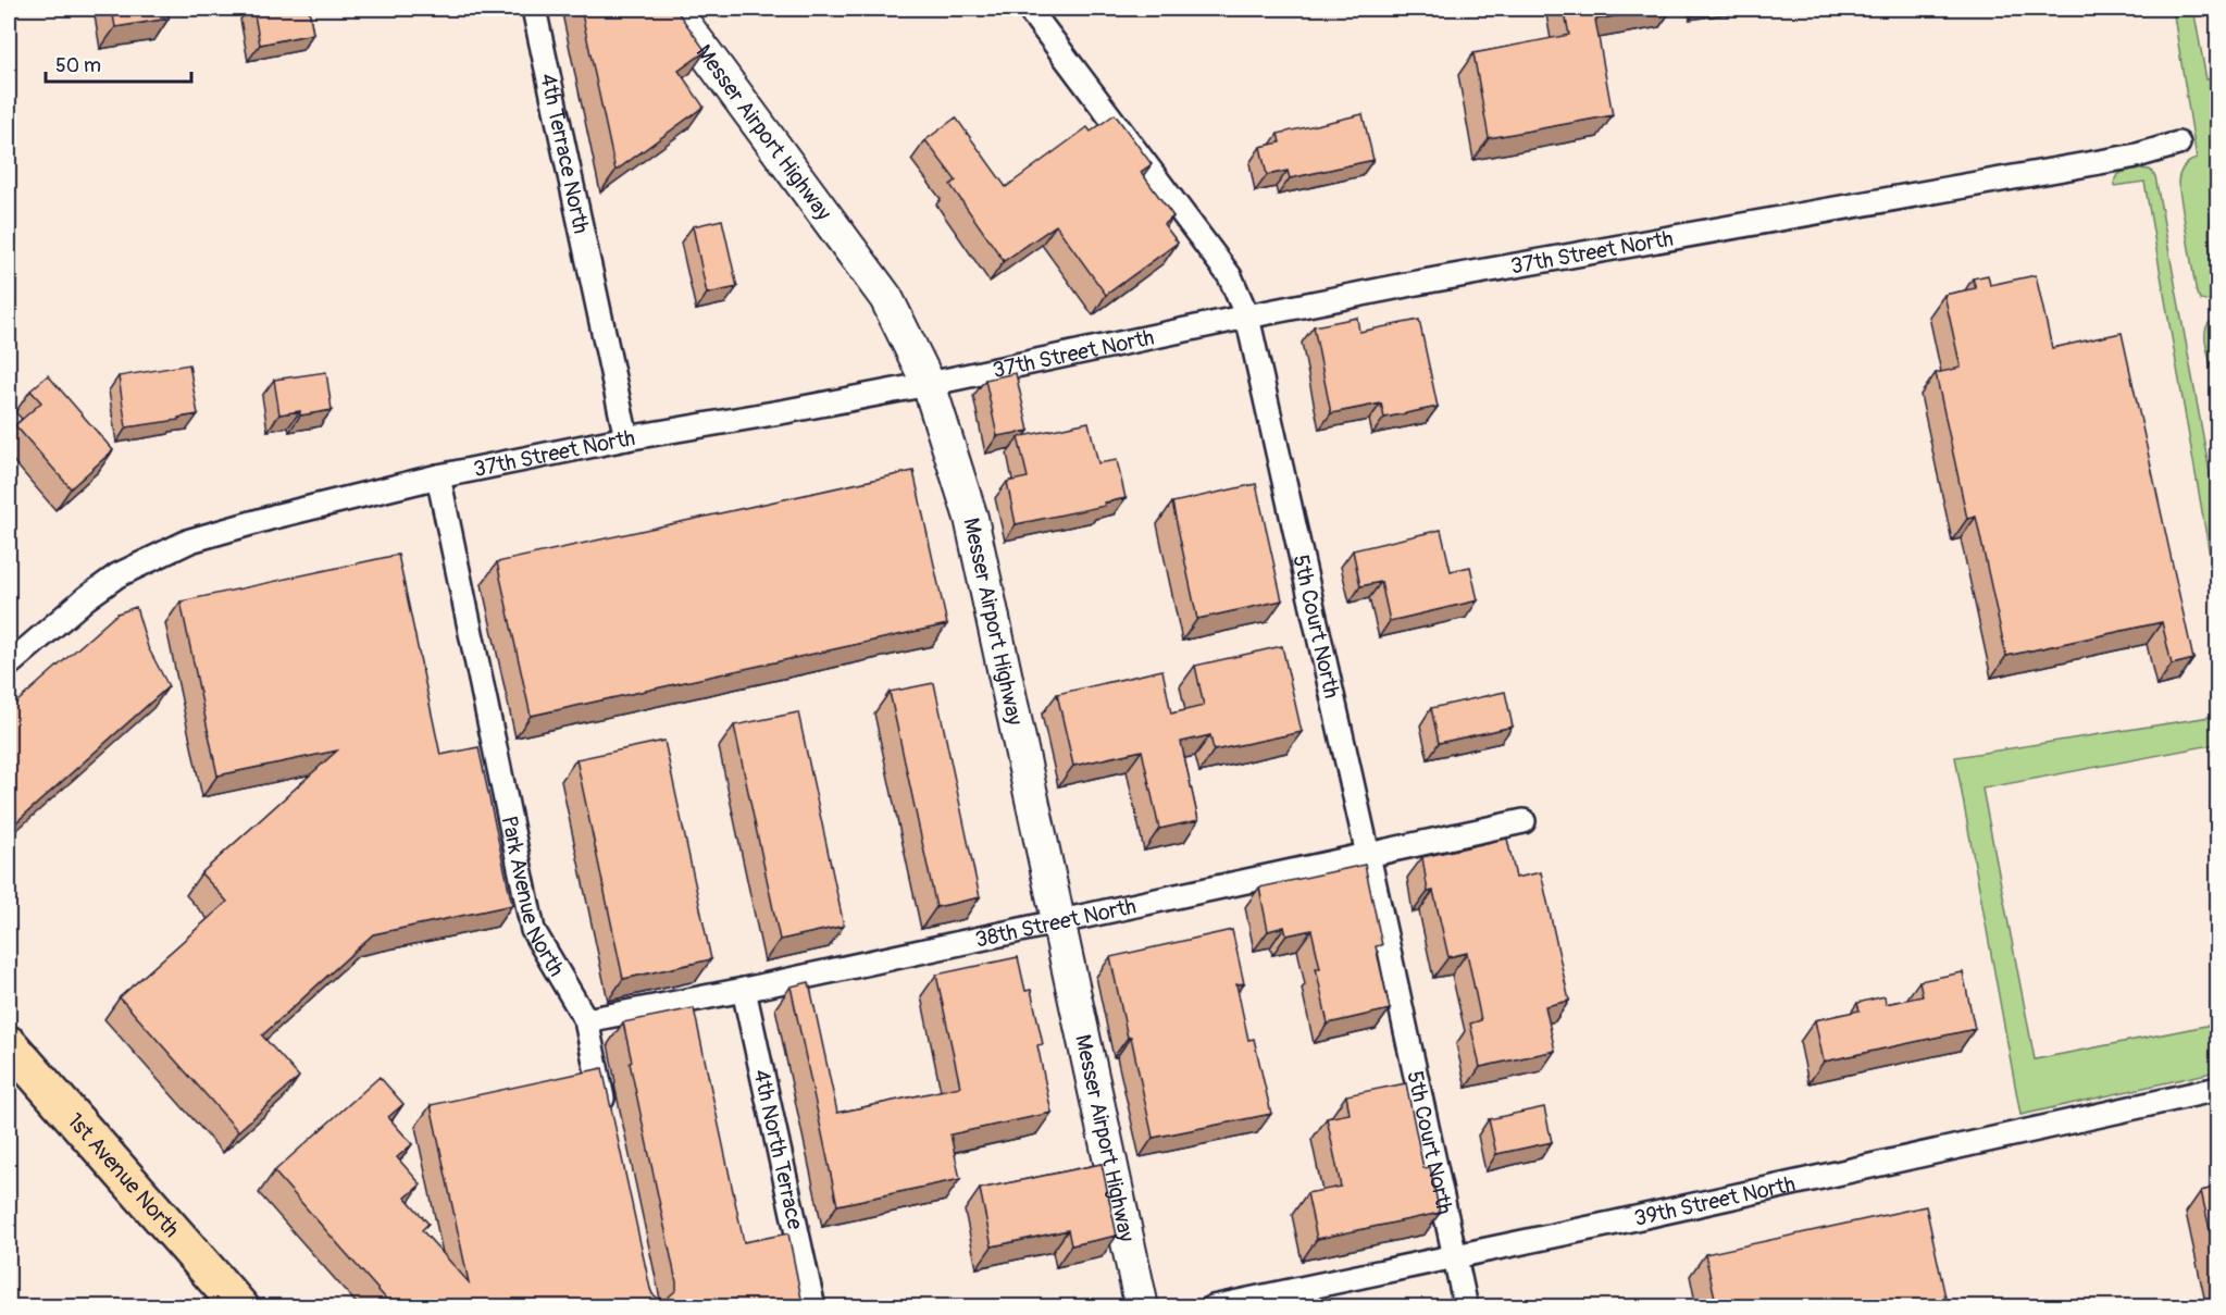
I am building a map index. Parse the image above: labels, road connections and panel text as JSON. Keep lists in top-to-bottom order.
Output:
{
  "streets": {
    "main road": ["Messer Airport Highway", "1st Avenue North"],
    "street": [
      "4th Terrace North",
      "37th Street North",
      "5th Court North",
      "Park Avenue North",
      "38th Street North",
      "4th North Terrace",
      "39th Street North"
    ]
  },
  "crossings": [
    ["Messer Airport Highway", "37th Street North"],
    ["Messer Airport Highway", "38th Street North"],
    ["4th Terrace North", "37th Street North"],
    ["37th Street North", "5th Court North"],
    ["37th Street North", "Park Avenue North"],
    ["5th Court North", "38th Street North"],
    ["5th Court North", "39th Street North"],
    ["Park Avenue North", "38th Street North"],
    ["38th Street North", "4th North Terrace"]
  ],
  "scale_bar": "50 m"
}
